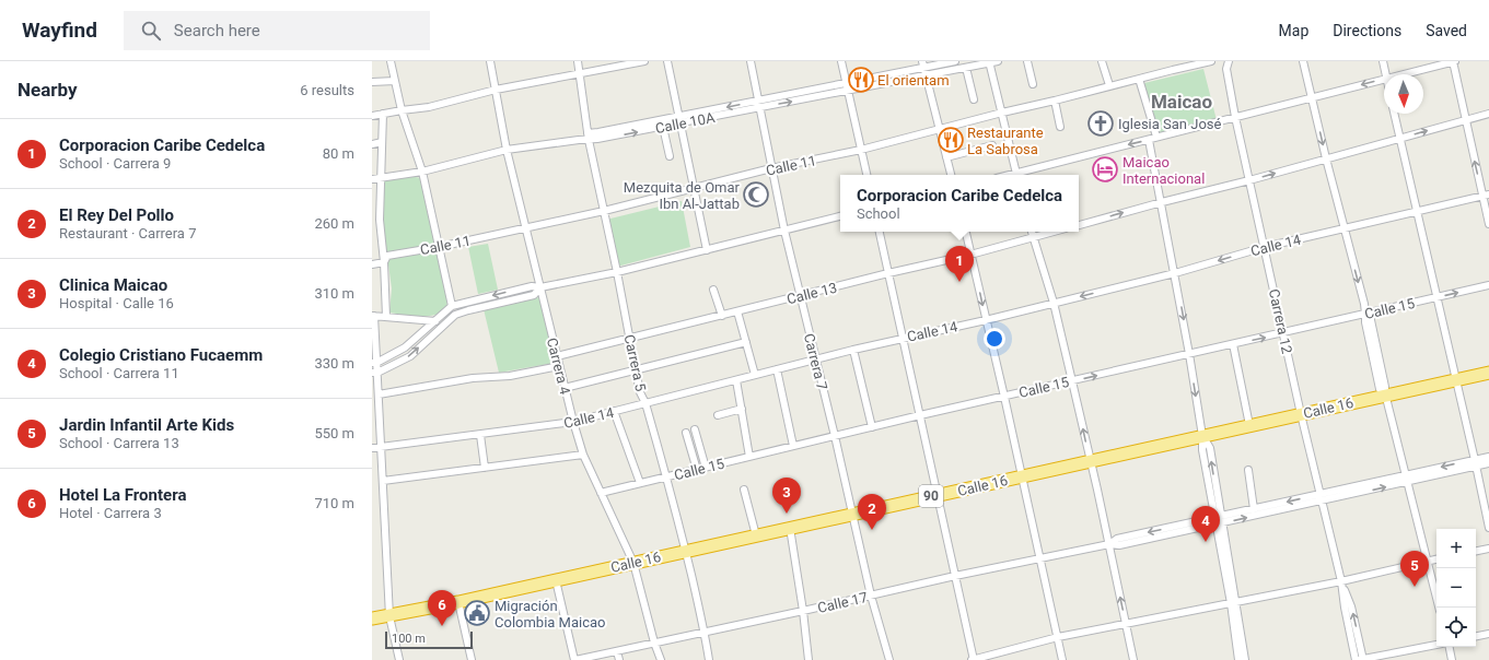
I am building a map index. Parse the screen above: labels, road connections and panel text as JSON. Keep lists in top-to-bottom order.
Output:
{
  "streets": {
    "highway": ["Calle 16", "90"],
    "street": [
      "Calle 10A",
      "Calle 11",
      "Calle 14",
      "Calle 13",
      "Calle 15",
      "Carrera 12",
      "Carrera 7",
      "Carrera 5",
      "Carrera 4",
      "Calle 17"
    ]
  },
  "crossings": [
    ["Calle 10A", "Carrera 7"],
    ["Calle 10A", "Carrera 5"],
    ["Calle 10A", "Carrera 4"],
    ["Calle 11", "Carrera 7"],
    ["Calle 11", "Carrera 5"],
    ["Calle 11", "Carrera 4"],
    ["Calle 14", "Carrera 12"],
    ["Calle 14", "Carrera 7"],
    ["Calle 14", "Carrera 5"],
    ["Calle 14", "Carrera 4"],
    ["Calle 13", "Carrera 7"],
    ["Calle 13", "Carrera 5"],
    ["Calle 13", "Carrera 4"],
    ["Calle 15", "Carrera 12"],
    ["Calle 15", "Carrera 7"],
    ["Calle 15", "Carrera 5"],
    ["Calle 15", "Carrera 4"],
    ["Carrera 12", "Calle 16"],
    ["Carrera 12", "Calle 17"],
    ["Carrera 7", "Calle 16"],
    ["Carrera 7", "Calle 17"],
    ["Carrera 5", "Calle 16"],
    ["Carrera 5", "Calle 17"],
    ["Carrera 4", "Calle 16"],
    ["Carrera 4", "Calle 17"]
  ],
  "districts": ["Maicao"],
  "places": {
    "restaurant": ["El orientam", "Restaurante La Sabrosa"],
    "church": ["Iglesia San José"],
    "hotel": ["Maicao Internacional"],
    "mosque": ["Mezquita de Omar Ibn Al-Jattab"],
    "public building": ["Migración Colombia Maicao"]
  },
  "scale_bar": "100 m",
  "north": "bottom",
  "page": {
    "header": "Wayfind",
    "search": "Search here",
    "nav": ["Map", "Directions", "Saved"],
    "heading": ["Nearby", "6 results"],
    "list": [
      {
        "mark": "1",
        "name": "Corporacion Caribe Cedelca",
        "note": "School · Carrera 9",
        "value": "80 m"
      },
      {
        "mark": "2",
        "name": "El Rey Del Pollo",
        "note": "Restaurant · Carrera 7",
        "value": "260 m"
      },
      {
        "mark": "3",
        "name": "Clinica Maicao",
        "note": "Hospital · Calle 16",
        "value": "310 m"
      },
      {
        "mark": "4",
        "name": "Colegio Cristiano Fucaemm",
        "note": "School · Carrera 11",
        "value": "330 m"
      },
      {
        "mark": "5",
        "name": "Jardin Infantil Arte Kids",
        "note": "School · Carrera 13",
        "value": "550 m"
      },
      {
        "mark": "6",
        "name": "Hotel La Frontera",
        "note": "Hotel · Carrera 3",
        "value": "710 m"
      }
    ],
    "popup": ["Corporacion Caribe Cedelca", "School"],
    "pins": [
      "1",
      "3",
      "2",
      "4",
      "5",
      "6"
    ],
    "map_buttons": ["+", "−"],
    "scale": "100 m"
  }
}
